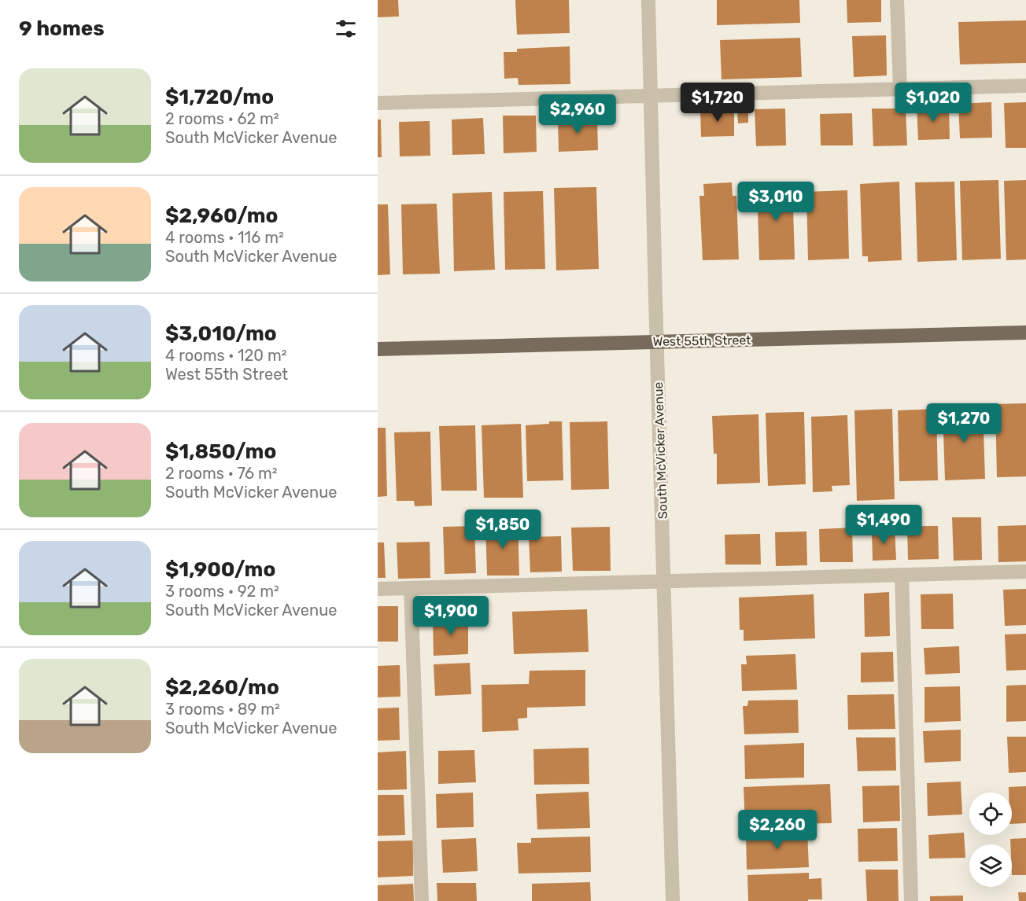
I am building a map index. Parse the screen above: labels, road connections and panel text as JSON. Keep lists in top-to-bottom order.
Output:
{
  "streets": {
    "main road": ["West 55th Street"],
    "street": ["South McVicker Avenue"]
  },
  "crossings": [
    ["West 55th Street", "South McVicker Avenue"]
  ],
  "page": {
    "heading": "9 homes",
    "list": [
      {
        "name": "$1,720/mo",
        "note": "2 rooms · 62 m² · South McVicker Avenue"
      },
      {
        "name": "$2,960/mo",
        "note": "4 rooms · 116 m² · South McVicker Avenue"
      },
      {
        "name": "$3,010/mo",
        "note": "4 rooms · 120 m² · West 55th Street"
      },
      {
        "name": "$1,850/mo",
        "note": "2 rooms · 76 m² · South McVicker Avenue"
      },
      {
        "name": "$1,900/mo",
        "note": "3 rooms · 92 m² · South McVicker Avenue"
      },
      {
        "name": "$2,260/mo",
        "note": "3 rooms · 89 m² · South McVicker Avenue"
      }
    ],
    "price": [
      "$1,720",
      "$1,020",
      "$2,960",
      "$3,010",
      "$1,270",
      "$1,490",
      "$1,850",
      "$1,900",
      "$2,260"
    ]
  }
}
